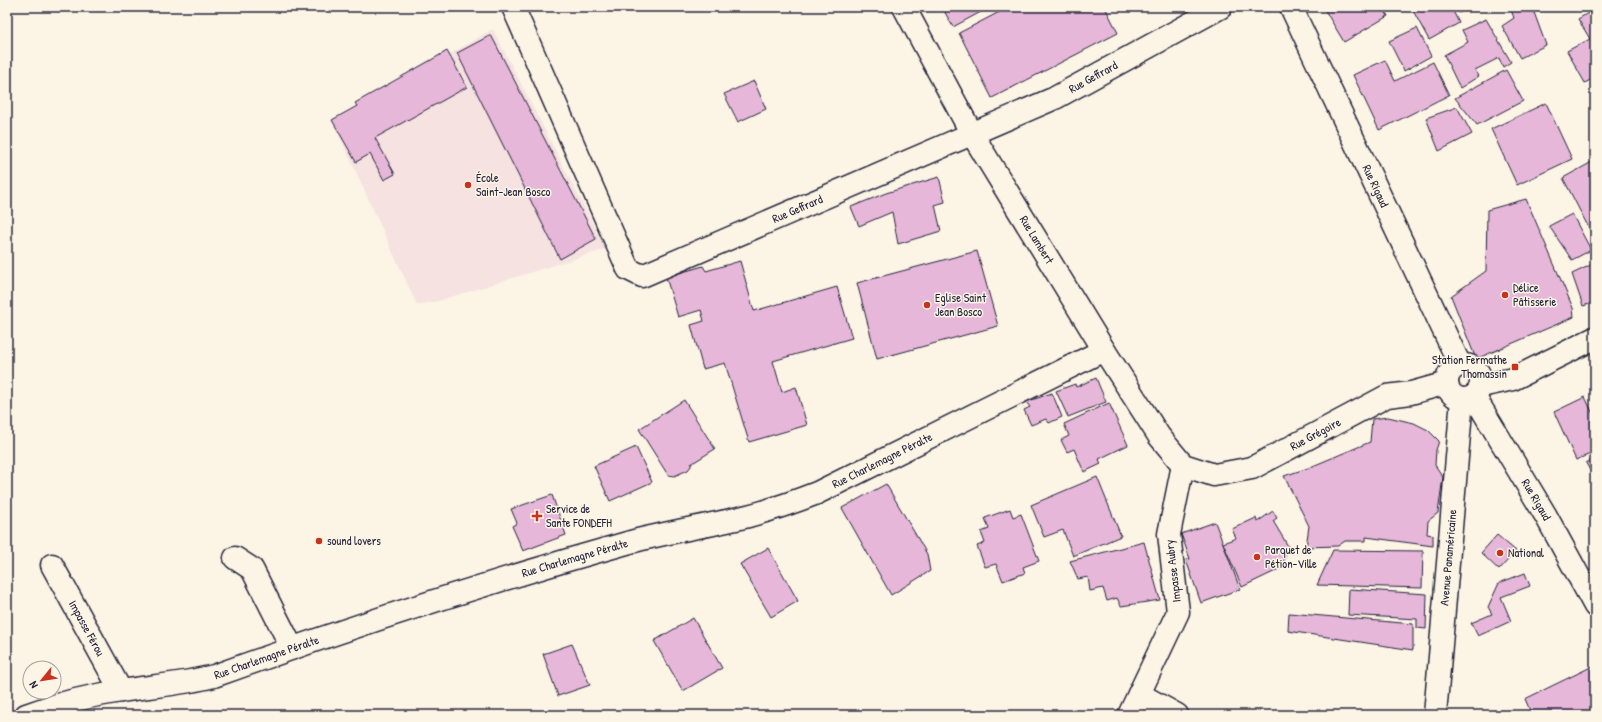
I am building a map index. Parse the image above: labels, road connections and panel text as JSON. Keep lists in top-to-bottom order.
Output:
{
  "streets": {
    "street": [
      "Rue Geffrard",
      "Rue Rigaud",
      "Rue Lambert",
      "Rue Grégoire",
      "Rue Charlemagne Péralte",
      "Avenue Panaméricaine",
      "Impasse Aubry",
      "Impasse Férou"
    ]
  },
  "crossings": [
    ["Rue Geffrard", "Rue Lambert"],
    ["Rue Rigaud", "Rue Grégoire"],
    ["Rue Rigaud", "Avenue Panaméricaine"],
    ["Rue Lambert", "Rue Grégoire"],
    ["Rue Lambert", "Rue Charlemagne Péralte"],
    ["Rue Lambert", "Impasse Aubry"],
    ["Rue Grégoire", "Avenue Panaméricaine"],
    ["Rue Grégoire", "Impasse Aubry"],
    ["Rue Charlemagne Péralte", "Impasse Férou"]
  ],
  "places": {
    "other": [
      "École Saint-Jean Bosco",
      "Délice Pâtisserie",
      "Eglise Saint Jean Bosco",
      "sound lovers",
      "National",
      "Parquet de Pétion-Ville"
    ],
    "transit": ["Station Fermathe Thomassin"],
    "health": ["Service de Sante FONDEFH"]
  },
  "north": "bottom left"
}
